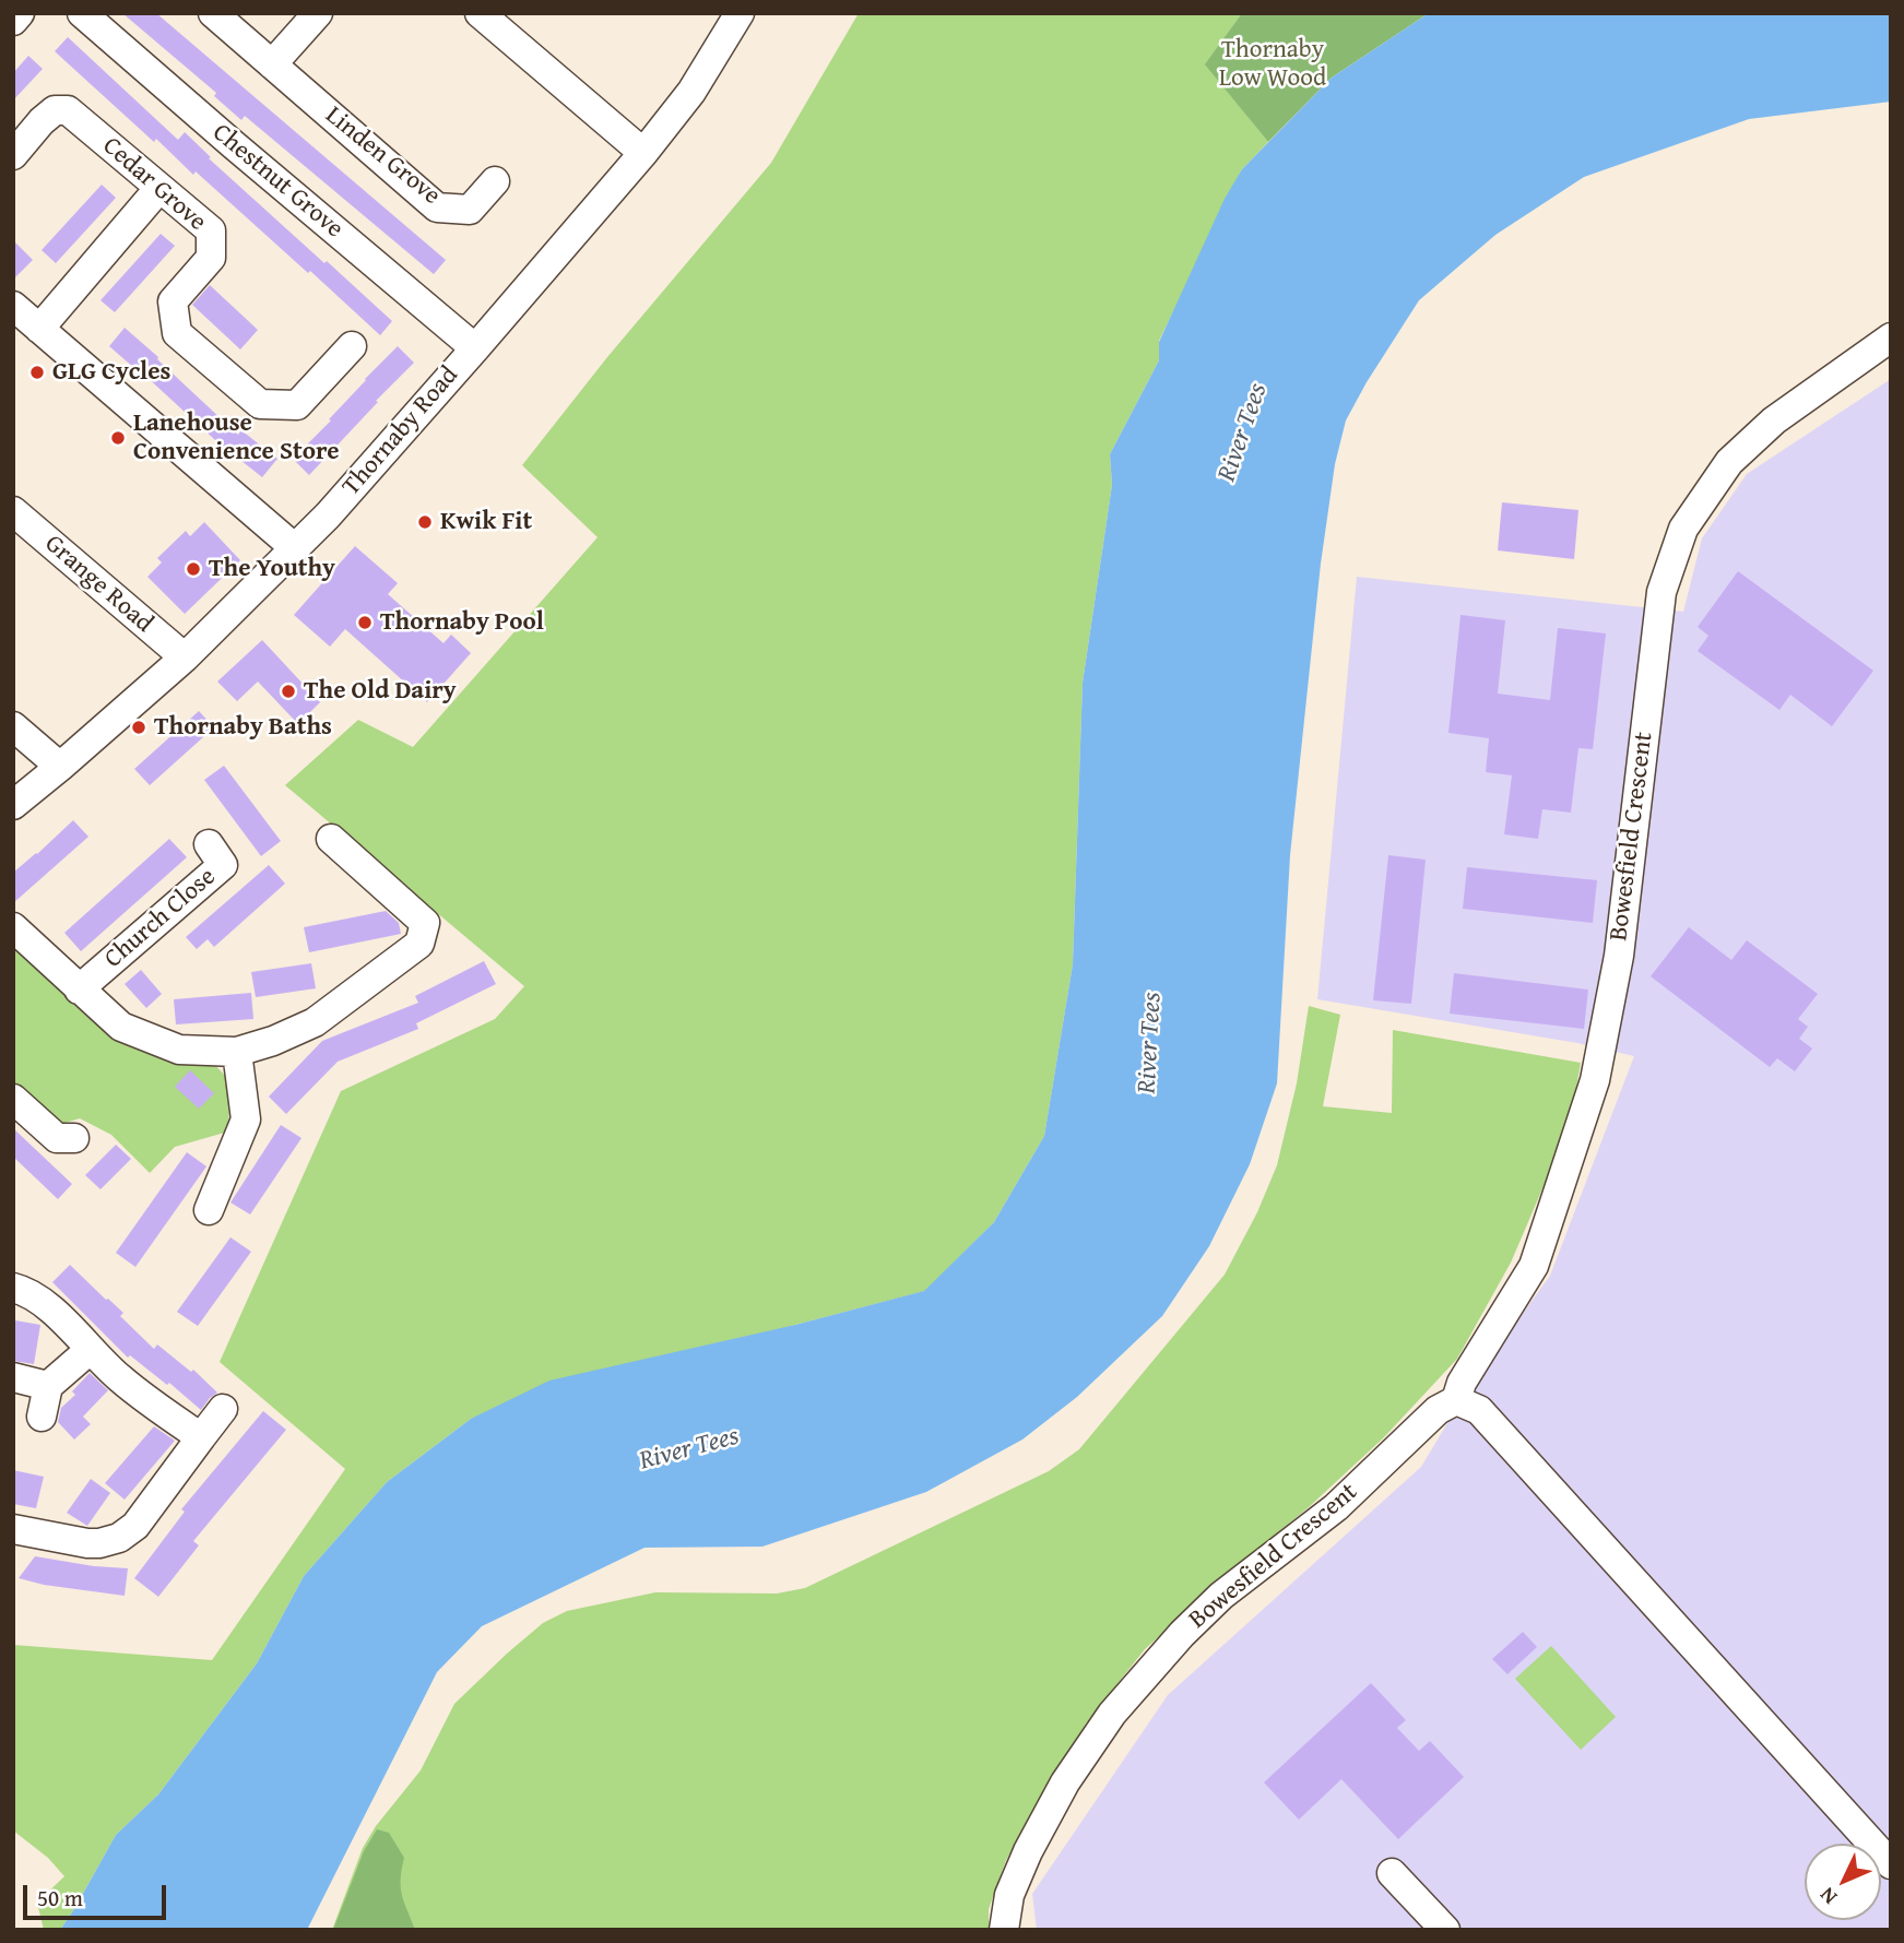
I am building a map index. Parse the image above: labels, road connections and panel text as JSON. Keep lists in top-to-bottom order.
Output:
{
  "streets": {
    "street": [
      "Linden Grove",
      "Chestnut Grove",
      "Cedar Grove",
      "Thornaby Road",
      "Grange Road",
      "Bowesfield Crescent",
      "Church Close"
    ]
  },
  "crossings": [
    ["Chestnut Grove", "Thornaby Road"],
    ["Thornaby Road", "Grange Road"]
  ],
  "water": ["River Tees"],
  "parks": ["Thornaby Low Wood"],
  "places": [
    "GLG Cycles",
    "Lanehouse Convenience Store",
    "Kwik Fit",
    "The Youthy",
    "Thornaby Pool",
    "The Old Dairy",
    "Thornaby Baths"
  ],
  "scale_bar": "50 m",
  "north": "bottom left"
}
